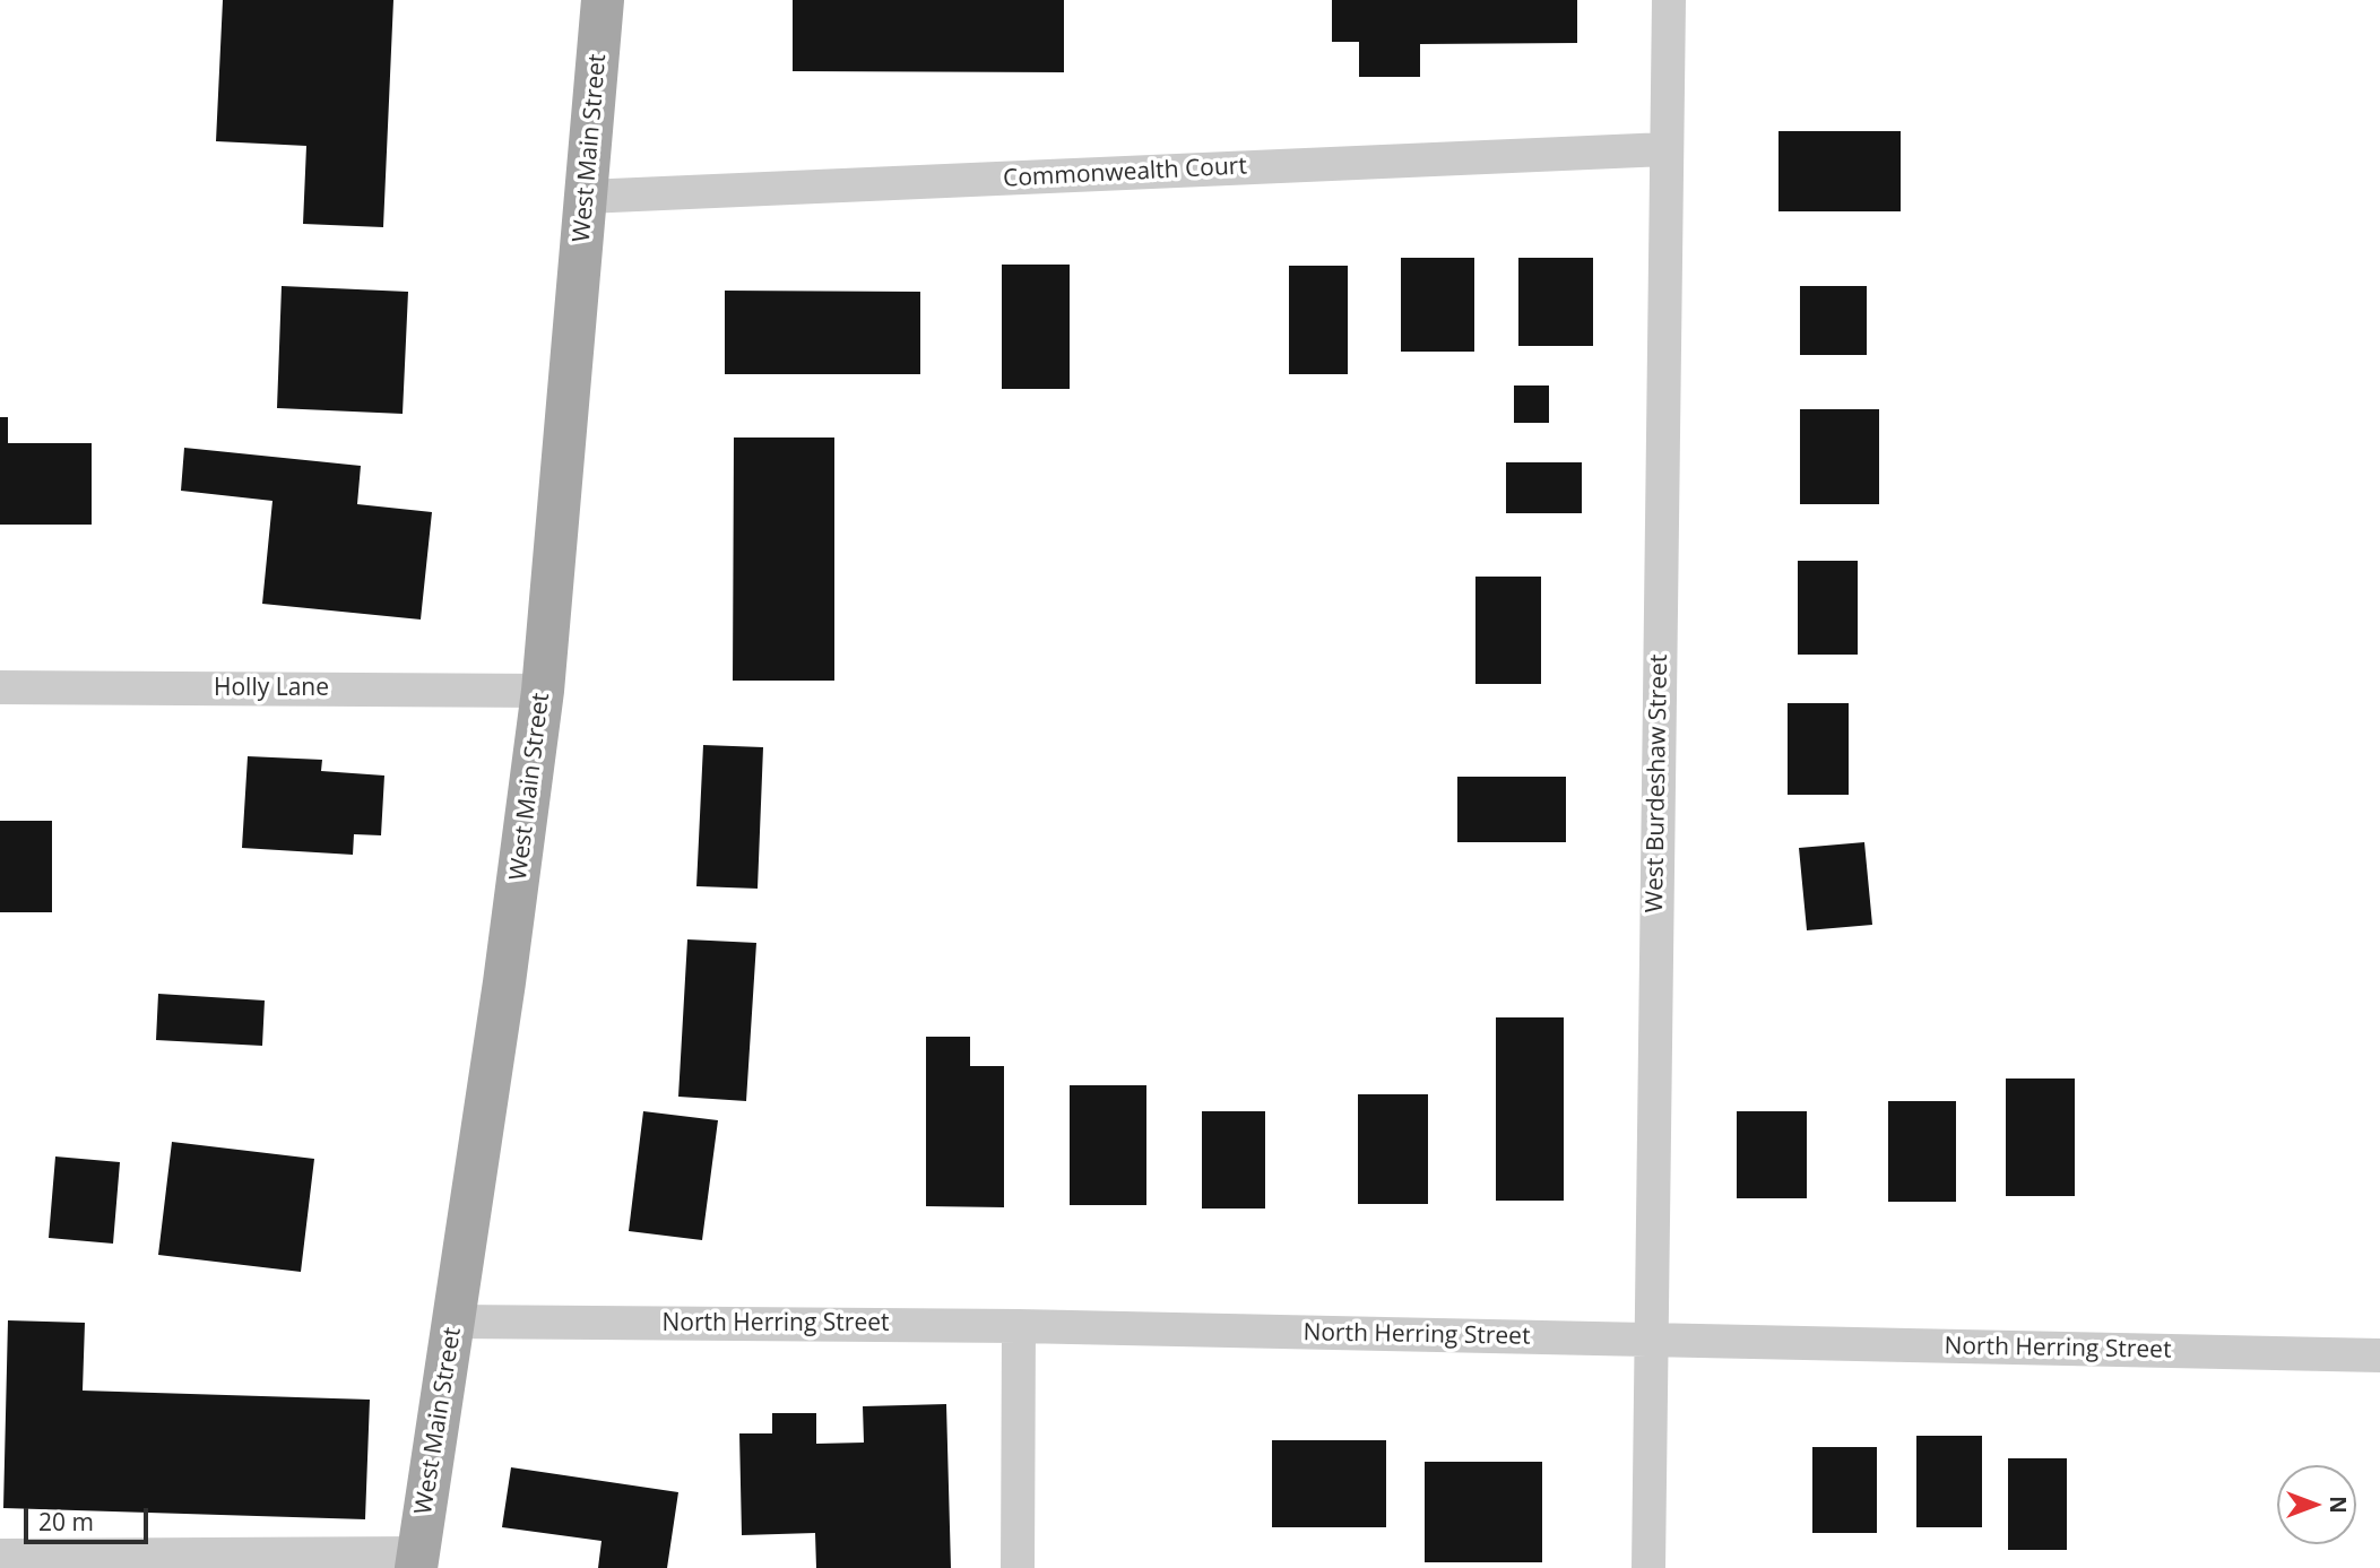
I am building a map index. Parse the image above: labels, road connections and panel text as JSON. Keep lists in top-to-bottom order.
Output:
{
  "streets": {
    "main road": ["West Main Street"],
    "street": [
      "Commonwealth Court",
      "Holly Lane",
      "West Burdeshaw Street",
      "North Herring Street"
    ]
  },
  "crossings": [
    ["West Main Street", "Commonwealth Court"],
    ["West Main Street", "Holly Lane"],
    ["West Main Street", "North Herring Street"],
    ["Commonwealth Court", "West Burdeshaw Street"],
    ["West Burdeshaw Street", "North Herring Street"]
  ],
  "scale_bar": "20 m",
  "north": "right"
}
